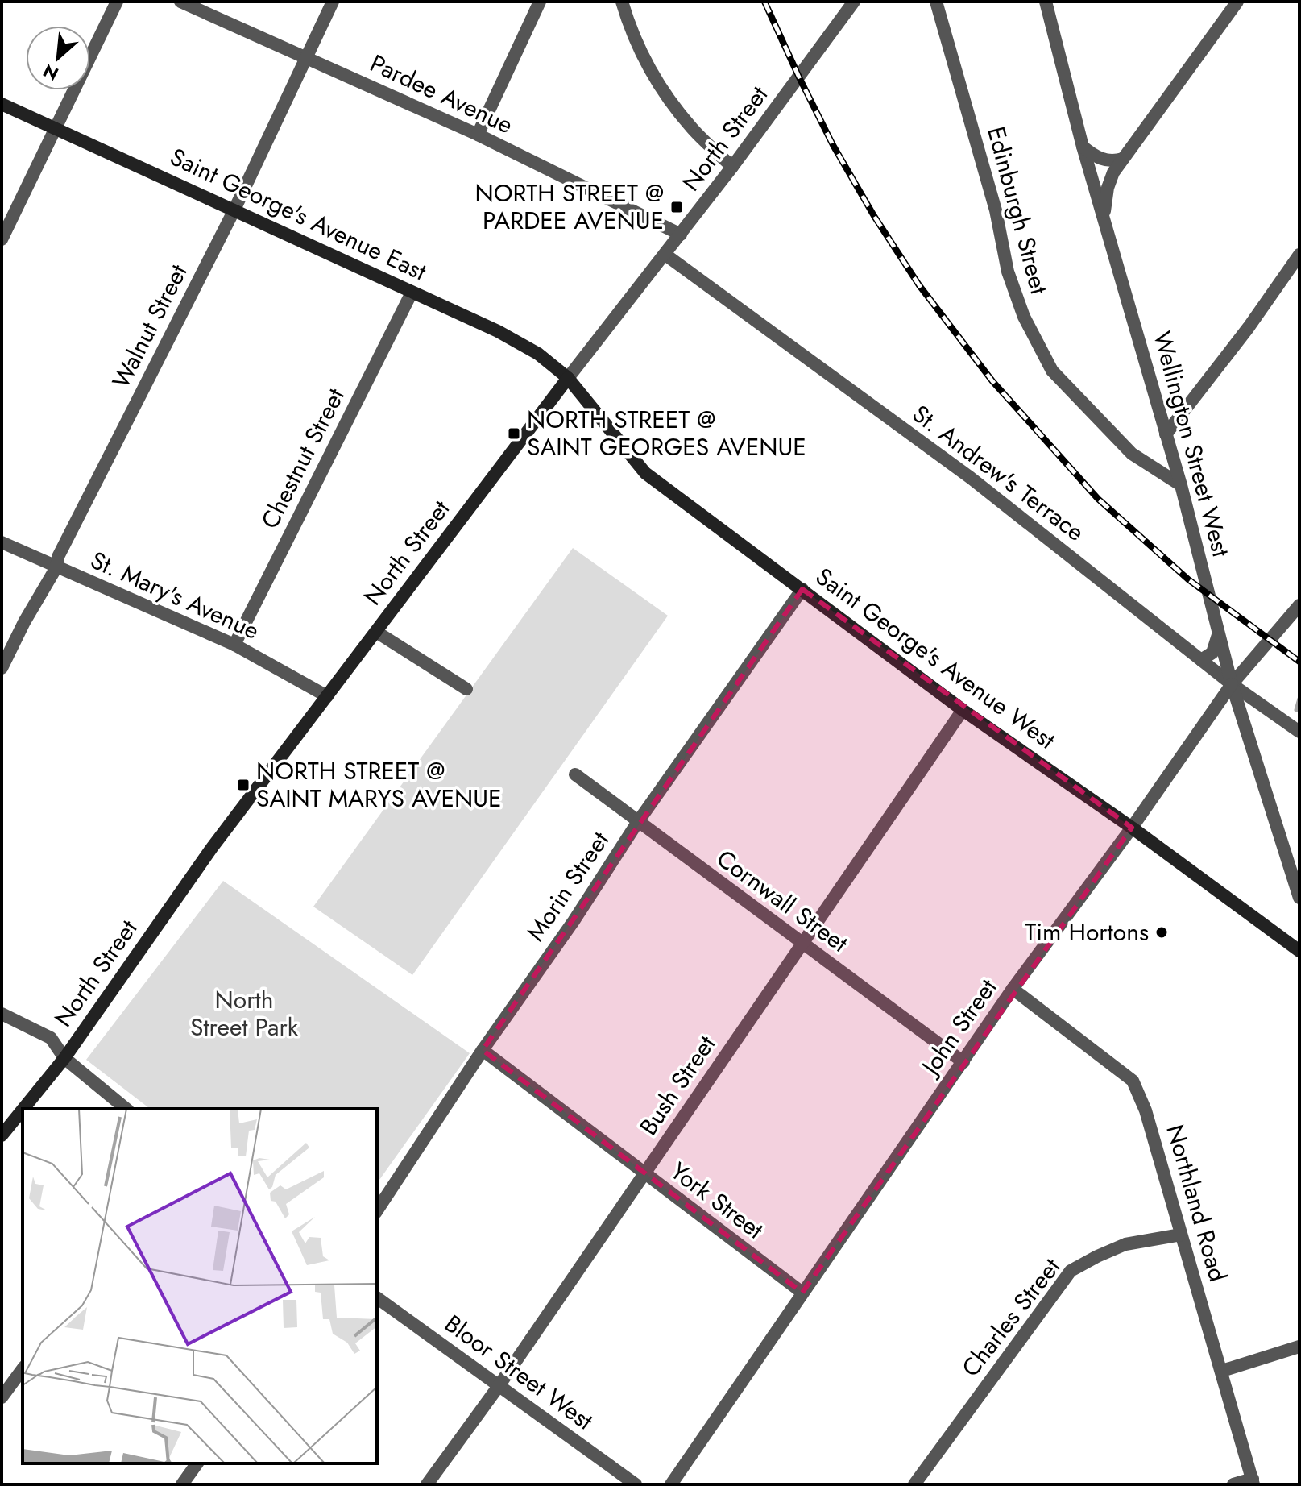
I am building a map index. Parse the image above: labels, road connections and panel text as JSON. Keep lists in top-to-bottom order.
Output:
{
  "streets": {
    "main road": ["North Street", "Saint George's Avenue East", "Saint George's Avenue West"],
    "street": [
      "Pardee Avenue",
      "Edinburgh Street",
      "Walnut Street",
      "Wellington Street West",
      "Chestnut Street",
      "St. Andrew's Terrace",
      "St. Mary's Avenue",
      "Morin Street",
      "Cornwall Street",
      "John Street",
      "Bush Street",
      "York Street",
      "Northland Road",
      "Charles Street",
      "Bloor Street West"
    ]
  },
  "crossings": [
    ["Pardee Avenue", "North Street"],
    ["Pardee Avenue", "Walnut Street"],
    ["North Street", "Saint George's Avenue East"],
    ["North Street", "St. Andrew's Terrace"],
    ["North Street", "St. Mary's Avenue"],
    ["North Street", "Saint George's Avenue West"],
    ["Edinburgh Street", "Wellington Street West"],
    ["Saint George's Avenue East", "Walnut Street"],
    ["Saint George's Avenue East", "Chestnut Street"],
    ["Saint George's Avenue East", "Saint George's Avenue West"],
    ["Walnut Street", "St. Mary's Avenue"],
    ["Wellington Street West", "St. Andrew's Terrace"],
    ["Wellington Street West", "John Street"],
    ["Chestnut Street", "St. Mary's Avenue"],
    ["St. Andrew's Terrace", "John Street"],
    ["Saint George's Avenue West", "Morin Street"],
    ["Saint George's Avenue West", "John Street"],
    ["Saint George's Avenue West", "Bush Street"],
    ["Morin Street", "Cornwall Street"],
    ["Morin Street", "York Street"],
    ["Cornwall Street", "John Street"],
    ["Cornwall Street", "Bush Street"],
    ["John Street", "York Street"],
    ["John Street", "Northland Road"],
    ["Bush Street", "York Street"],
    ["Bush Street", "Bloor Street West"],
    ["Northland Road", "Charles Street"]
  ],
  "parks": ["North Street Park"],
  "places": {
    "transit": ["NORTH STREET @ PARDEE AVENUE", "NORTH STREET @ SAINT GEORGES AVENUE", "NORTH STREET @ SAINT MARYS AVENUE"],
    "other": ["Tim Hortons"]
  },
  "north": "bottom left"
}
